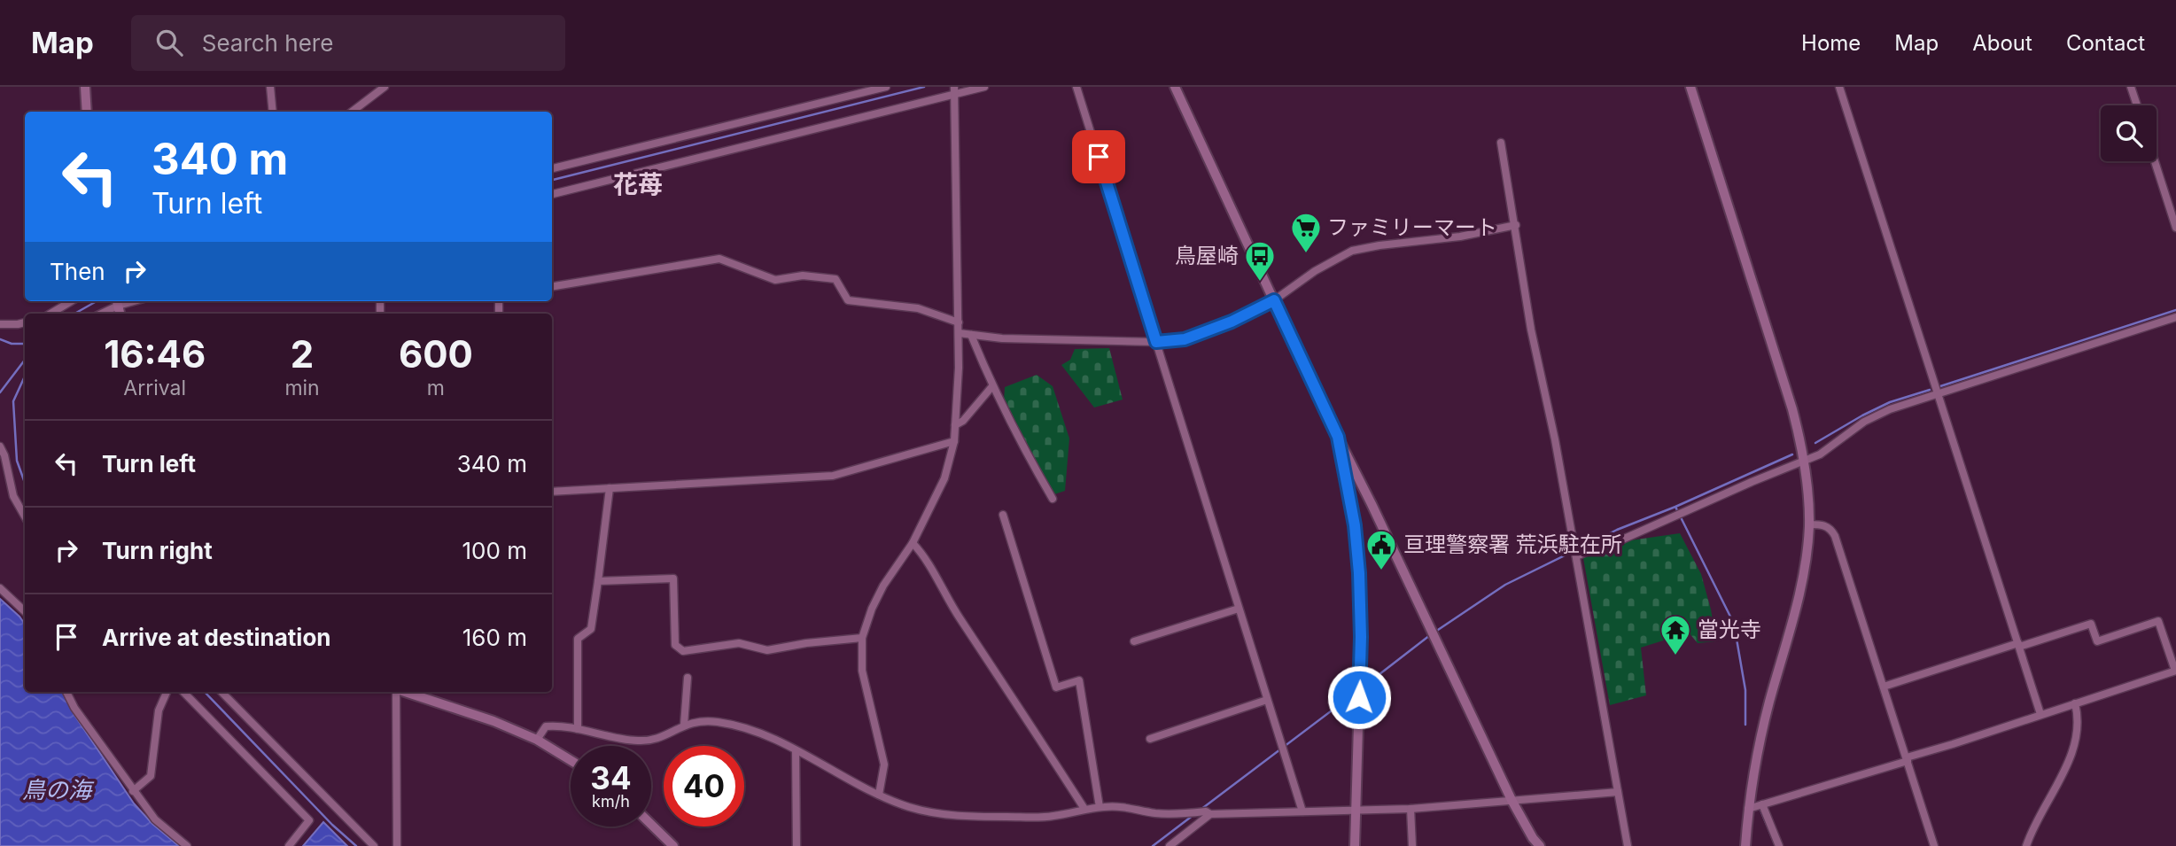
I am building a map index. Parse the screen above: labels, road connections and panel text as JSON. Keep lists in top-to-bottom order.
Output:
{
  "districts": ["花苺"],
  "water": ["鳥の海"],
  "places": {
    "supermarket": ["ファミリーマート"],
    "bus stop": ["鳥屋崎"],
    "public building": ["亘理警察署 荒浜駐在所"],
    "temple": ["當光寺"]
  },
  "page": {
    "header": "Map",
    "search": "Search here",
    "nav": [
      "Home",
      "Map",
      "About",
      "Contact"
    ],
    "turn": ["340 m", "Turn left"],
    "then": "Then",
    "eta": [
      "16:46",
      "Arrival",
      "2",
      "min",
      "600",
      "m"
    ],
    "list": [
      {
        "name": "Turn left",
        "value": "340 m"
      },
      {
        "name": "Turn right",
        "value": "100 m"
      },
      {
        "name": "Arrive at destination",
        "value": "160 m"
      }
    ],
    "speed": "34 km/h",
    "limit": "40"
  }
}
